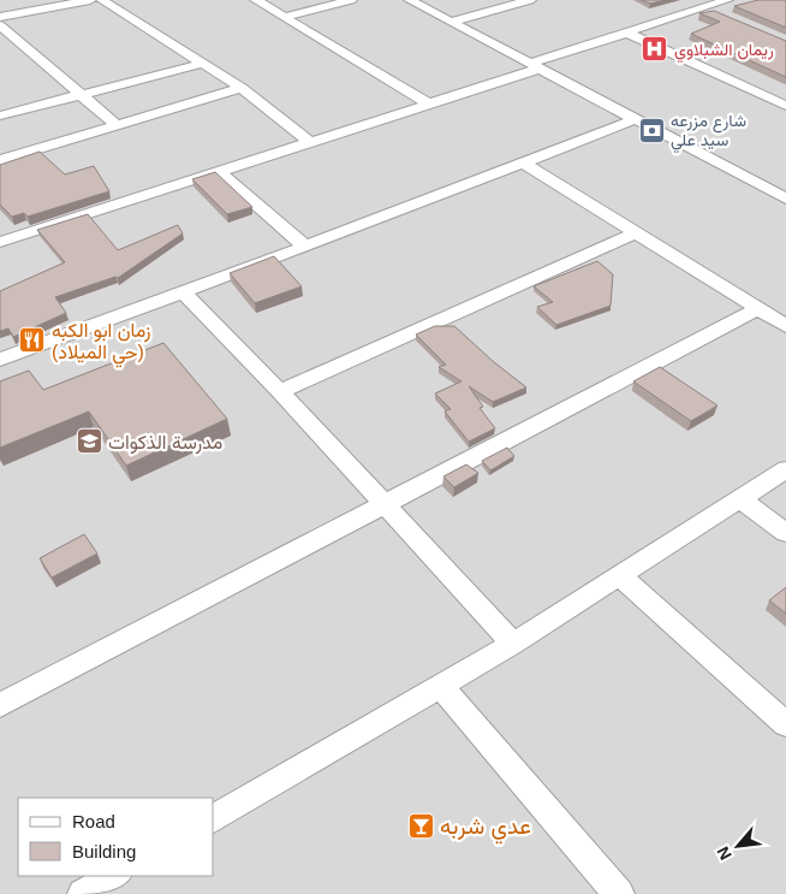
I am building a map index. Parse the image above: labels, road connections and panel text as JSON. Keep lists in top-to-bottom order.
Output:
{
  "places": {
    "hospital": ["ريمان الشبلاوي"],
    "bank": ["شارع مزرعه سيد علي"],
    "restaurant": ["زمان ابو الكبه (حي الميلاد)"],
    "school or university": ["مدرسة الذكوات"],
    "bar": ["عدي شربه"]
  },
  "legend": ["Road", "Building"],
  "north": "bottom left"
}
